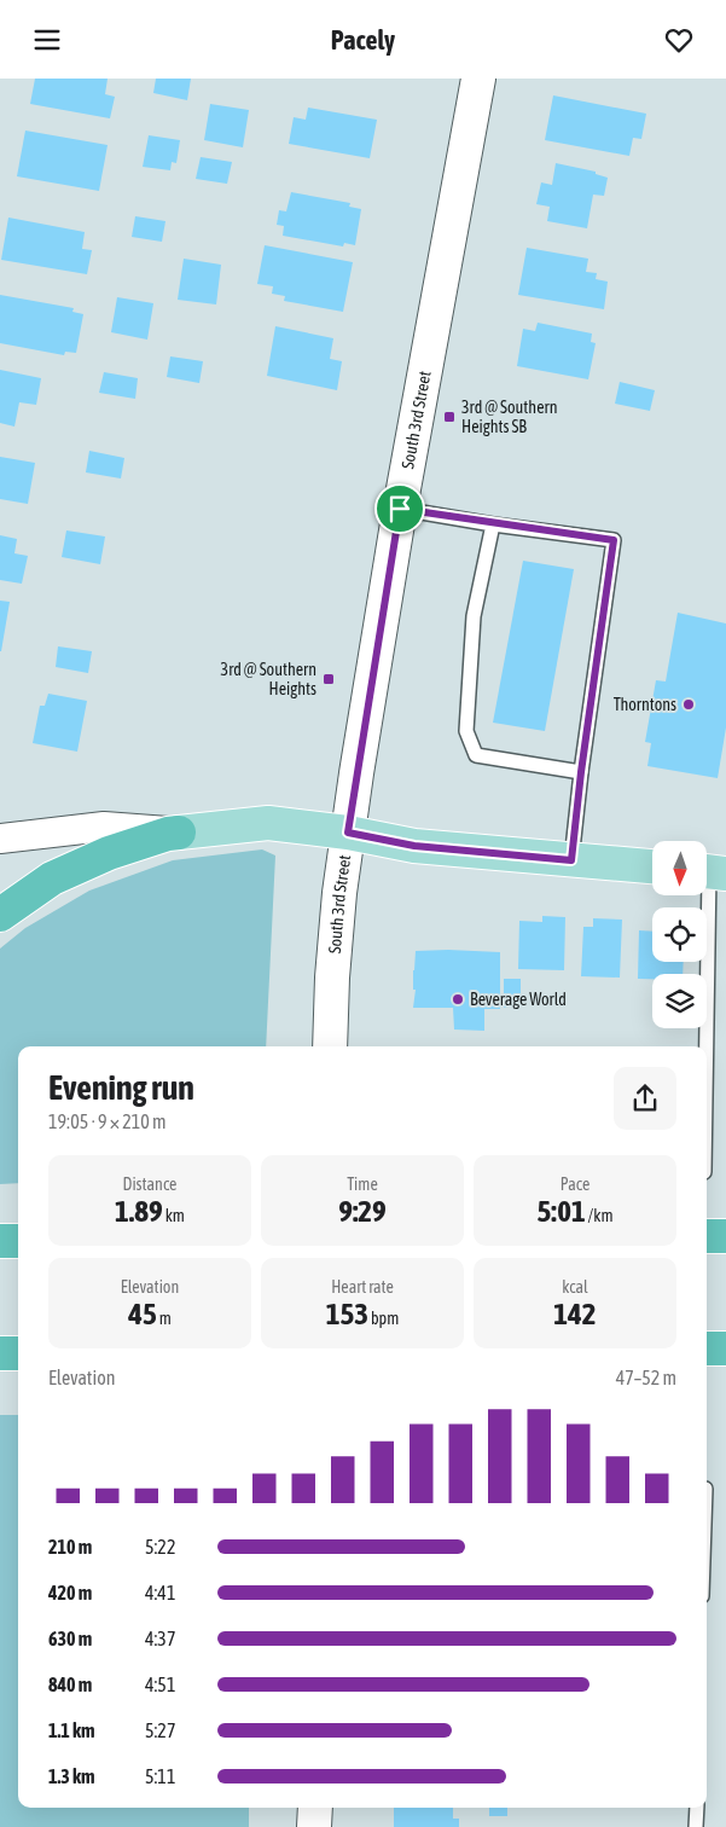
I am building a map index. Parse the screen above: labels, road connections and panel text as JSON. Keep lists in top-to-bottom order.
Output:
{
  "streets": {
    "main road": ["South 3rd Street"]
  },
  "places": {
    "transit": ["3rd @ Southern Heights SB", "3rd @ Southern Heights"],
    "other": ["Thorntons", "Beverage World"]
  },
  "north": "bottom",
  "page": {
    "header": "Pacely",
    "heading": ["Evening run", "19:05 · 9 × 210 m"],
    "stats": [
      ["Distance", "1.89 km"],
      ["Time", "9:29"],
      ["Pace", "5:01 /km"],
      ["Elevation", "45 m"],
      ["Heart rate", "153 bpm"],
      ["kcal", "142"]
    ],
    "chart": ["Elevation", "47–52 m"],
    "list": [
      {
        "name": "210 m",
        "note": "5:22"
      },
      {
        "name": "420 m",
        "note": "4:41"
      },
      {
        "name": "630 m",
        "note": "4:37"
      },
      {
        "name": "840 m",
        "note": "4:51"
      },
      {
        "name": "1.1 km",
        "note": "5:27"
      },
      {
        "name": "1.3 km",
        "note": "5:11"
      }
    ]
  }
}
